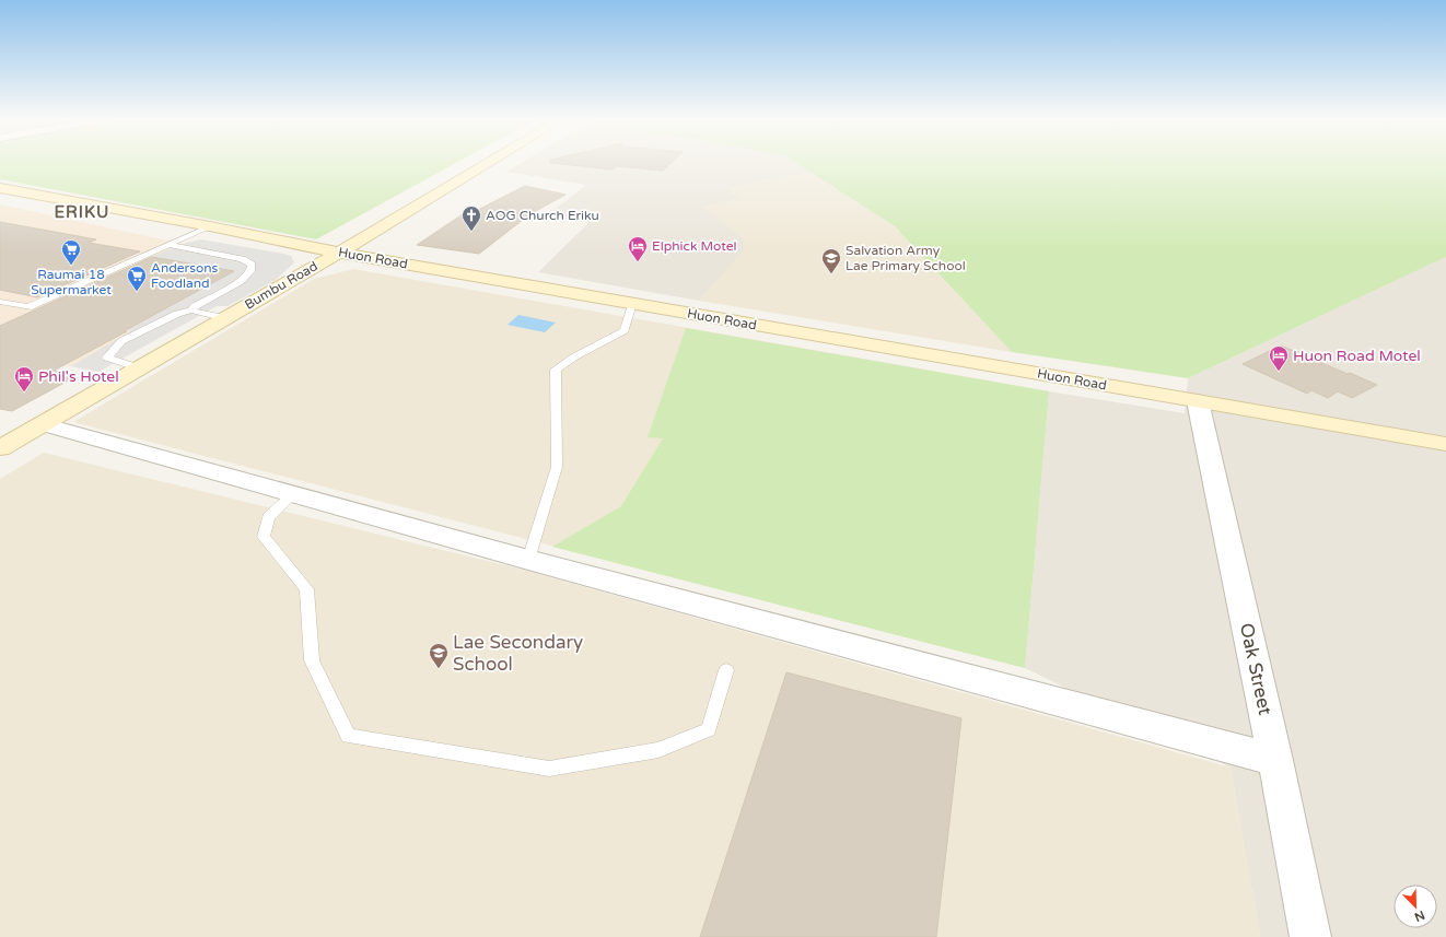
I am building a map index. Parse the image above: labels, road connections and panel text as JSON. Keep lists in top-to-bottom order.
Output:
{
  "streets": {
    "main road": ["Huon Road", "Bumbu Road"],
    "street": ["Oak Street"]
  },
  "crossings": [
    ["Huon Road", "Bumbu Road"],
    ["Huon Road", "Oak Street"]
  ],
  "districts": ["ERIKU"],
  "places": {
    "church": ["AOG Church Eriku"],
    "hotel": ["Elphick Motel", "Huon Road Motel", "Phil's Hotel"],
    "supermarket": ["Raumai 18 Supermarket", "Andersons Foodland"],
    "school or university": ["Salvation Army Lae Primary School", "Lae Secondary School"]
  },
  "north": "bottom right"
}
